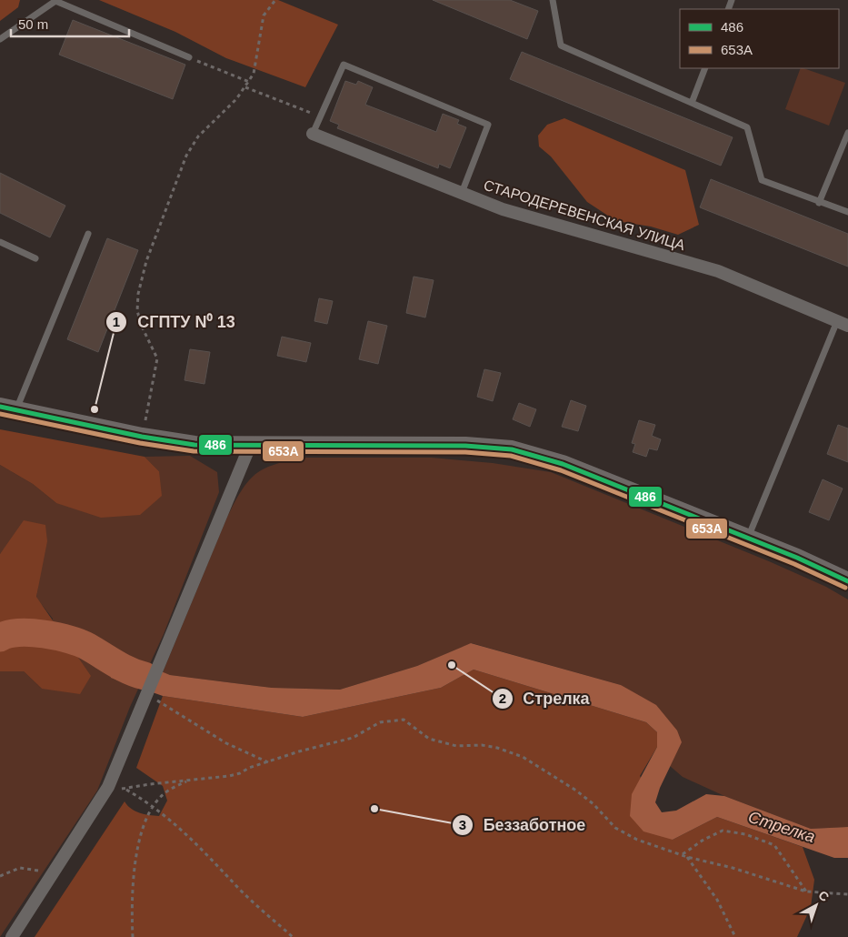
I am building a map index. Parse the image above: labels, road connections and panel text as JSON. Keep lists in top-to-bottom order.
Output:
{
  "streets": {
    "street": ["СТАРОДЕРЕВЕНСКАЯ УЛИЦА"]
  },
  "water": ["Стрелка"],
  "places": ["СГПТУ N⁰ 13", "Стрелка", "Беззаботное"],
  "lines": ["transit line 486", "transit line 653А"],
  "legend": ["486", "653А"],
  "scale_bar": "50 m",
  "north": "top right"
}
